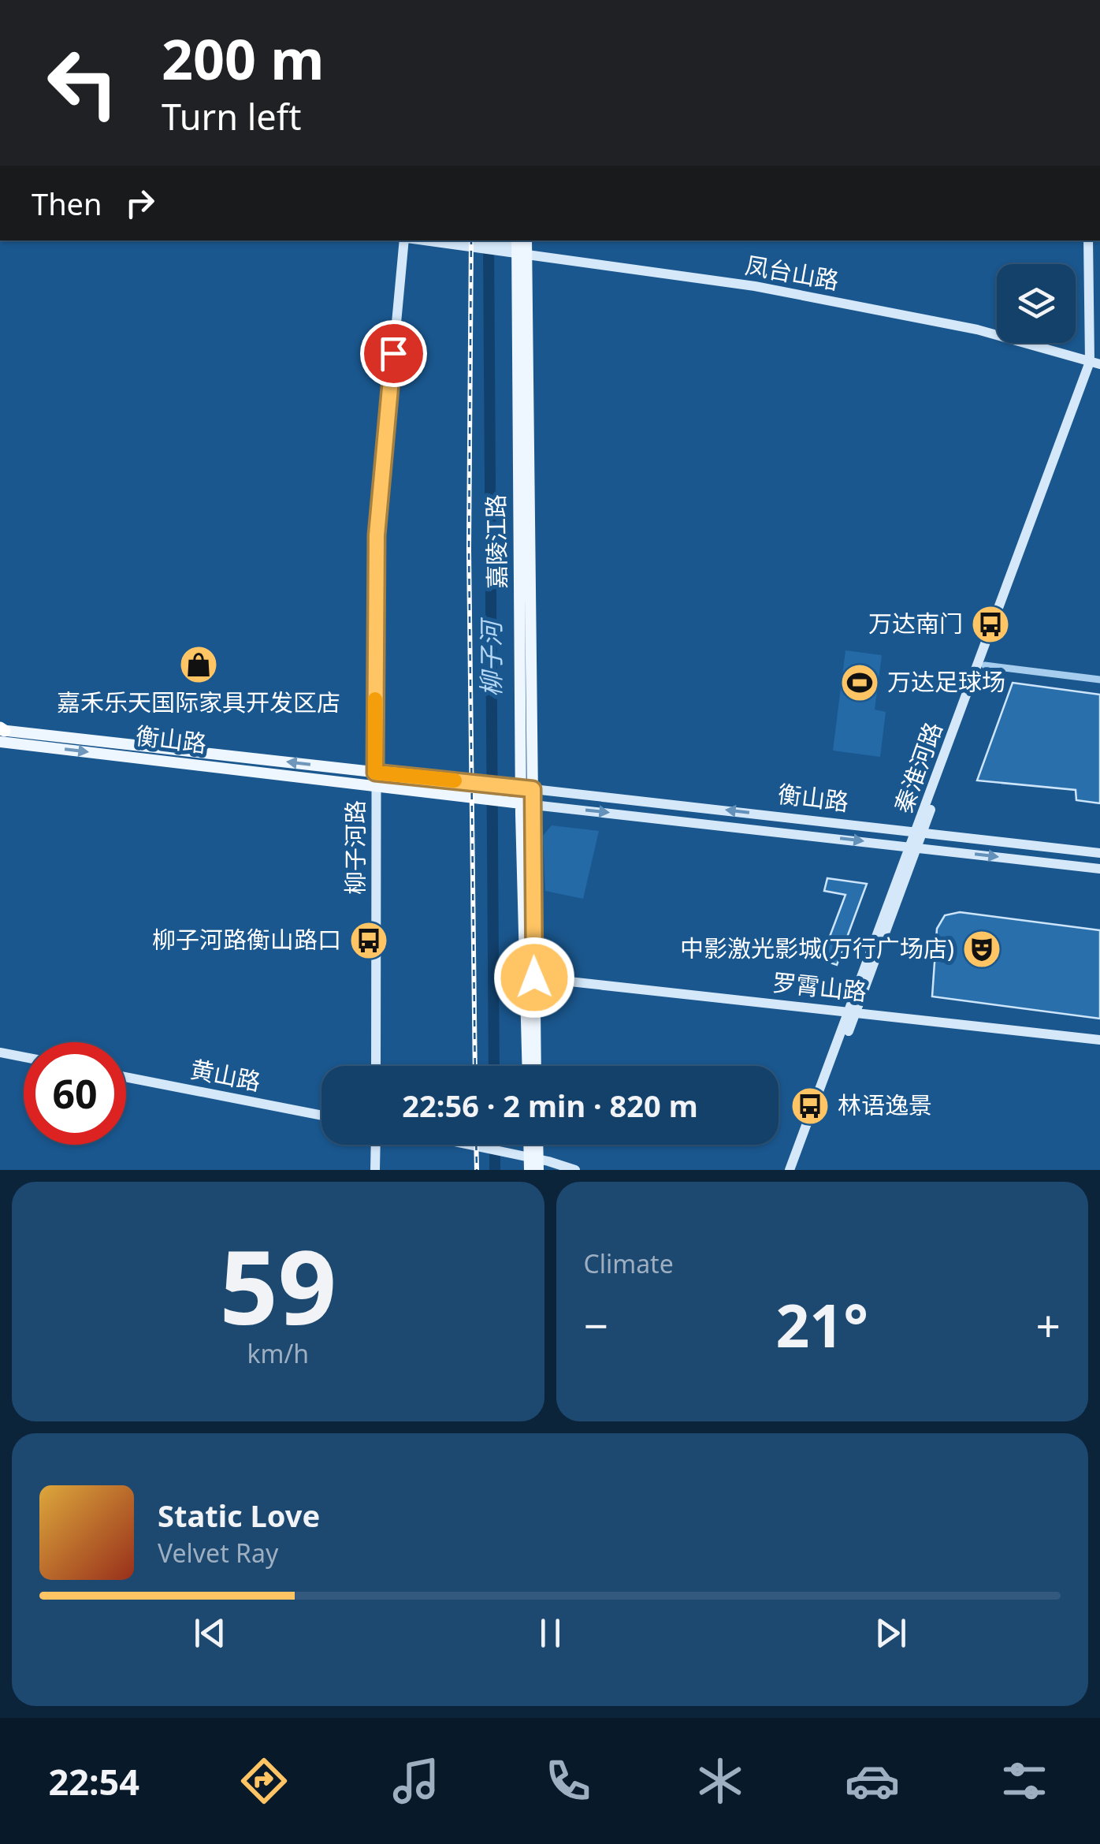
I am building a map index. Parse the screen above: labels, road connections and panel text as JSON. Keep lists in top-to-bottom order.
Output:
{
  "streets": {
    "main road": [
      "凤台山路",
      "嘉陵江路",
      "衡山路",
      "秦淮河路",
      "柳子河路",
      "罗霄山路",
      "黄山路"
    ]
  },
  "crossings": [
    ["凤台山路", "嘉陵江路"],
    ["凤台山路", "秦淮河路"],
    ["嘉陵江路", "衡山路"],
    ["嘉陵江路", "罗霄山路"],
    ["衡山路", "秦淮河路"],
    ["衡山路", "柳子河路"],
    ["秦淮河路", "罗霄山路"]
  ],
  "water": ["柳子河"],
  "places": {
    "bus stop": ["万达南门", "柳子河路衡山路口", "林语逸景"],
    "shop": ["嘉禾乐天国际家具开发区店"],
    "sports": ["万达足球场"],
    "theatre": ["中影激光影城(万行广场店)"]
  },
  "page": {
    "turn": ["200 m", "Turn left"],
    "then": "Then",
    "limit": "60",
    "trip": "22:56 · 2 min · 820 m",
    "tile": [
      ["59", "km/h"],
      "Climate"
    ],
    "heat": ["−", "21°", "+"],
    "song": ["Static Love", "Velvet Ray"],
    "tabs": "22:54"
  }
}
